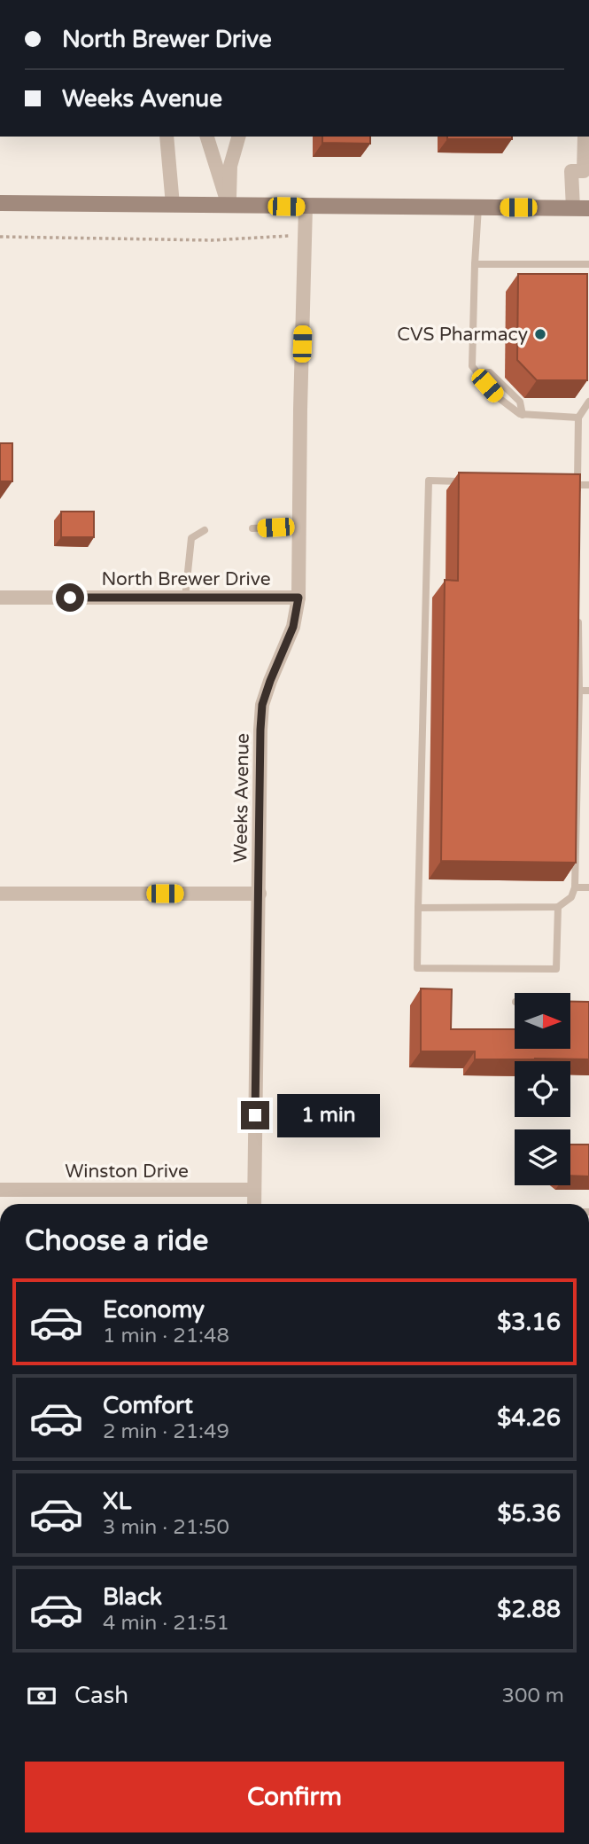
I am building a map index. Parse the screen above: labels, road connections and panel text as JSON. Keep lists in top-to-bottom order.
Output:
{
  "streets": {
    "street": ["North Brewer Drive", "Weeks Avenue", "Winston Drive"]
  },
  "crossings": [
    ["North Brewer Drive", "Weeks Avenue"],
    ["Weeks Avenue", "Winston Drive"]
  ],
  "places": ["CVS Pharmacy"],
  "north": "right",
  "page": {
    "banner": ["North Brewer Drive", "Weeks Avenue"],
    "bubble": "1 min",
    "heading": "Choose a ride",
    "list": [
      {
        "name": "Economy",
        "note": "1 min · 21:48",
        "value": "$3.16"
      },
      {
        "name": "Comfort",
        "note": "2 min · 21:49",
        "value": "$4.26"
      },
      {
        "name": "XL",
        "note": "3 min · 21:50",
        "value": "$5.36"
      },
      {
        "name": "Black",
        "note": "4 min · 21:51",
        "value": "$2.88"
      }
    ],
    "pay": ["Cash", "300 m"],
    "buttons": "Confirm"
  }
}
